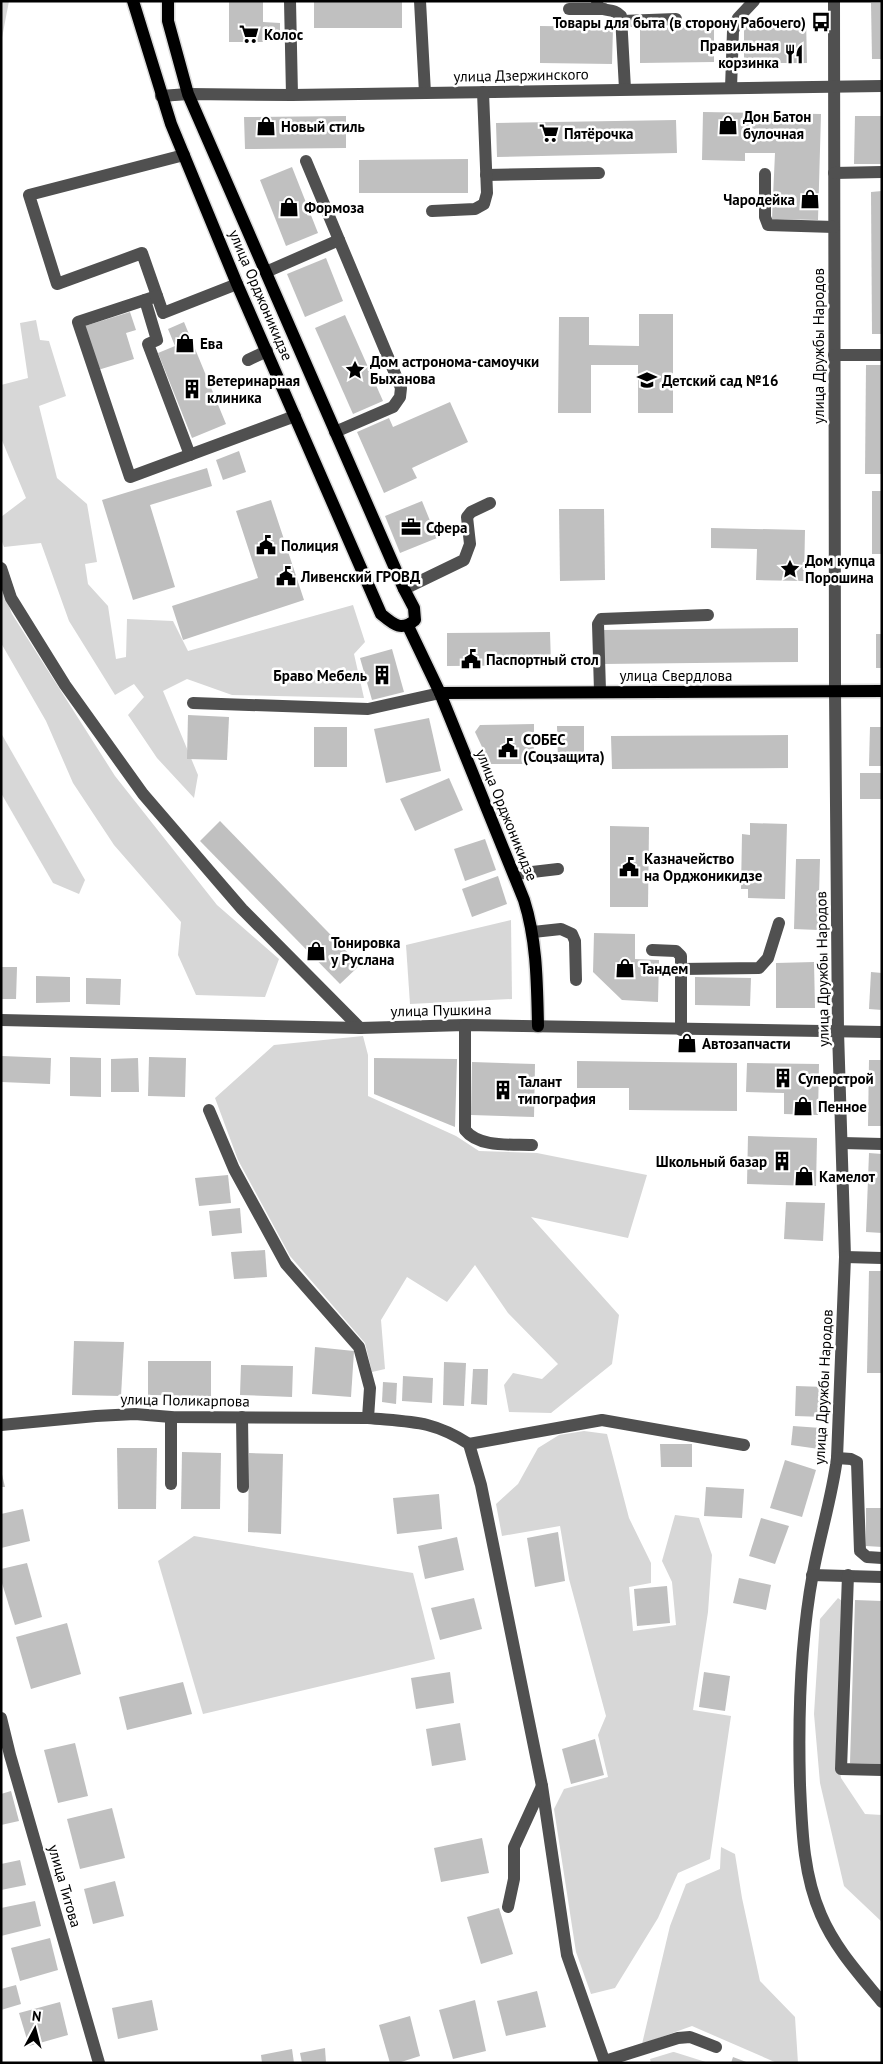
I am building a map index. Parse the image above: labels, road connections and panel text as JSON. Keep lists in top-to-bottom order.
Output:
{
  "streets": {
    "main road": ["улица Орджоникидзе", "улица Свердлова"],
    "street": [
      "улица Дзержинского",
      "улица Дружбы Народов",
      "улица Пушкина",
      "улица Поликарпова",
      "улица Титова"
    ]
  },
  "crossings": [
    ["улица Дзержинского", "улица Орджоникидзе"],
    ["улица Дзержинского", "улица Дружбы Народов"],
    ["улица Орджоникидзе", "улица Свердлова"],
    ["улица Орджоникидзе", "улица Пушкина"],
    ["улица Дружбы Народов", "улица Свердлова"],
    ["улица Дружбы Народов", "улица Пушкина"]
  ],
  "places": {
    "bus stop": ["Товары для быта (в сторону Рабочего)"],
    "supermarket": ["Колос", "Пятёрочка"],
    "restaurant": ["Правильная корзинка"],
    "shop": [
      "Дон Батон булочная",
      "Новый стиль",
      "Чародейка",
      "Формоза",
      "Ева",
      "Тонировка у Руслана",
      "Тандем",
      "Автозапчасти",
      "Пенное",
      "Камелот"
    ],
    "place": ["Дом астронома-самоучки Быханова", "Дом купца Порошина"],
    "school or university": ["Детский сад №16"],
    "building": [
      "Ветеринарная клиника",
      "Браво Мебель",
      "Суперстрой",
      "Талант типография",
      "Школьный базар"
    ],
    "office": ["Сфера"],
    "public building": [
      "Полиция",
      "Ливенский ГРОВД",
      "Паспортный стол",
      "СОБЕС (Соцзащита)",
      "Казначейство на Орджоникидзе"
    ]
  },
  "north": "top"
}
